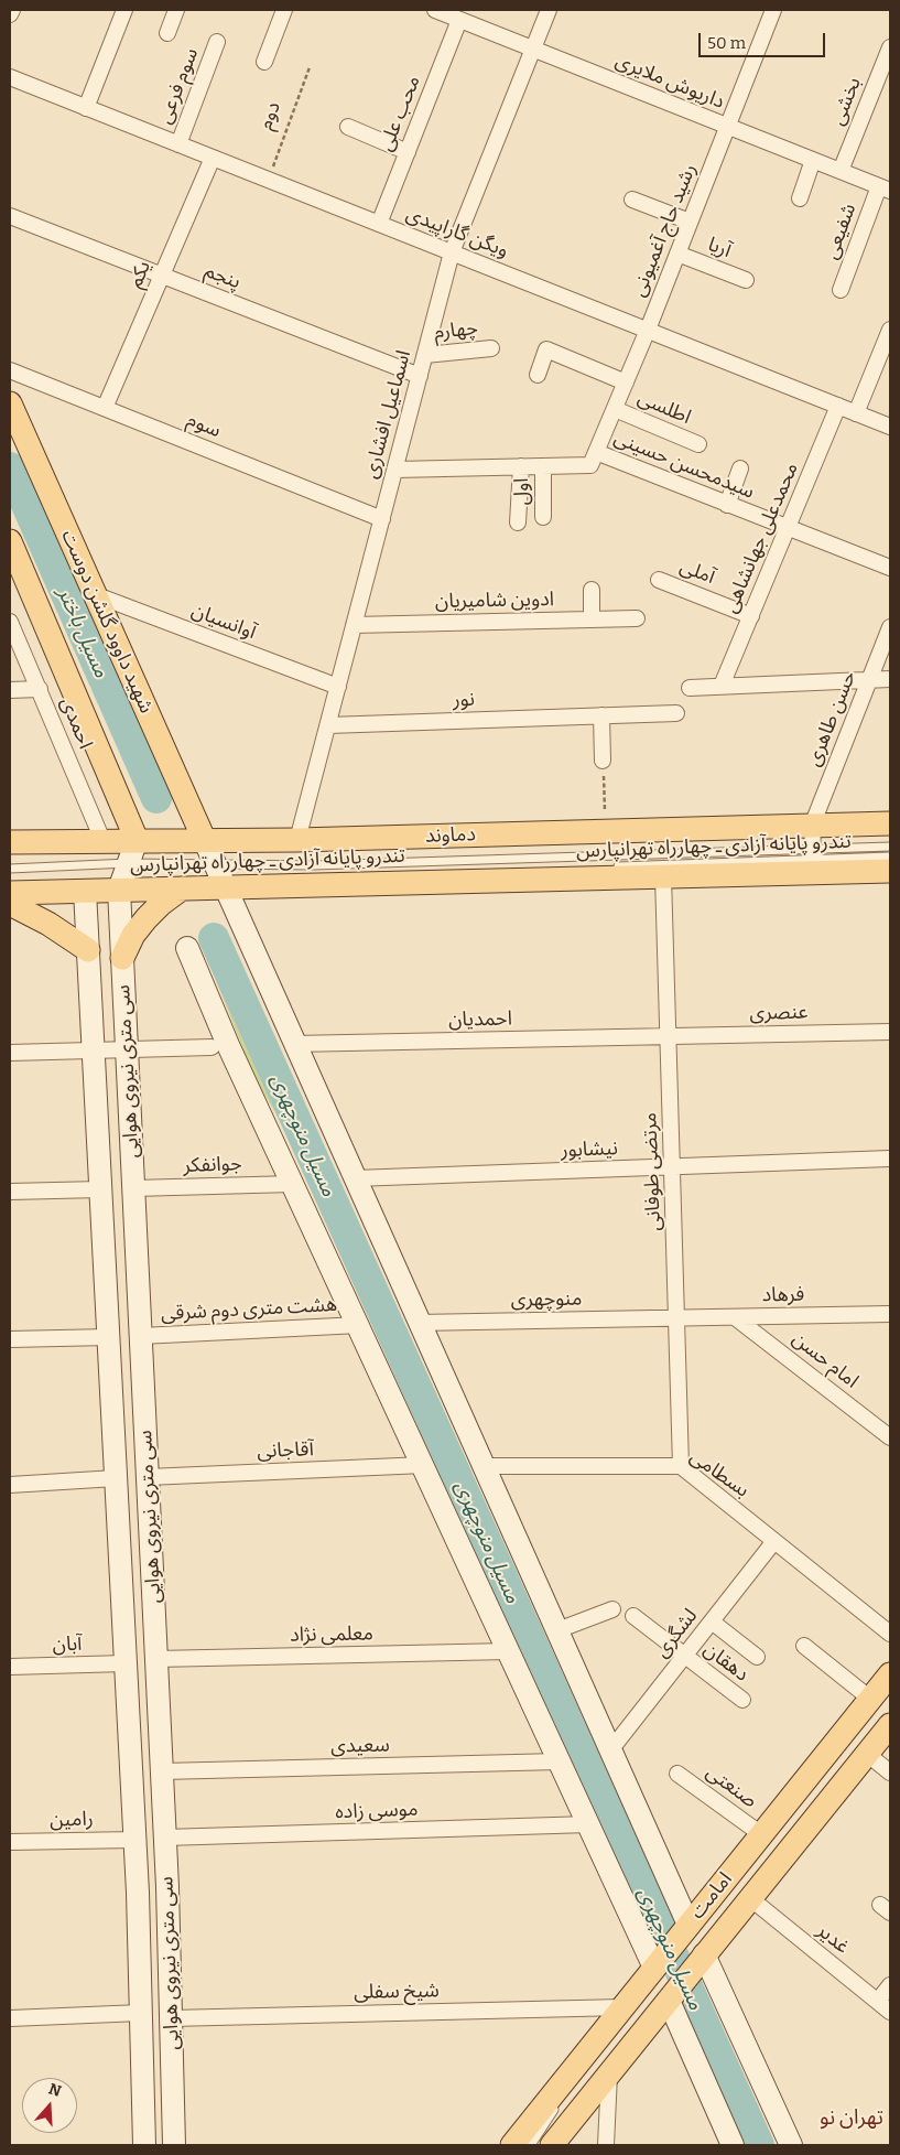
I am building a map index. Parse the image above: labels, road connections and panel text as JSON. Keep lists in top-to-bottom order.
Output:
{
  "streets": {
    "main road": [
      "شهید داوود گلشن دوست",
      "دماوند",
      "سی متری نیروی هوایی",
      "امامت"
    ],
    "street": [
      "داریوش ملایری",
      "سوم فرعی",
      "بخشی",
      "محب علی",
      "رشید حاج آغمیونی",
      "شفیعی",
      "ویگن گاراپیدی",
      "آریا",
      "یکم",
      "پنجم",
      "چهارم",
      "اطلسی",
      "اسماعیل افشاری",
      "سوم",
      "سیدمحسن حسینی",
      "اول",
      "محمدعلی جهانشاهی",
      "آملی",
      "ادوین شامیریان",
      "آوانسیان",
      "نور",
      "حسن طاهری",
      "احمدی",
      "عنصری",
      "احمدیان",
      "نیشابور",
      "جوانفکر",
      "مرتضی طوفانی",
      "فرهاد",
      "منوچهری",
      "هشت متری دوم شرقی",
      "امام حسن",
      "آقاجانی",
      "بسطامی",
      "لشگری",
      "معلمی نژاد",
      "آبان",
      "دهقان",
      "سعیدی",
      "صنعتی",
      "موسی زاده",
      "رامین",
      "غدیر",
      "شیخ سفلی"
    ],
    "lane": ["تندرو پایانه آزادی ـ چهارراه تهرانپارس"],
    "path": ["دوم"]
  },
  "crossings": [
    ["داریوش ملایری", "بخشی"],
    ["داریوش ملایری", "محب علی"],
    ["داریوش ملایری", "رشید حاج آغمیونی"],
    ["داریوش ملایری", "شفیعی"],
    ["داریوش ملایری", "اسماعیل افشاری"],
    ["سوم فرعی", "ویگن گاراپیدی"],
    ["محب علی", "ویگن گاراپیدی"],
    ["دوم", "ویگن گاراپیدی"],
    ["رشید حاج آغمیونی", "ویگن گاراپیدی"],
    ["رشید حاج آغمیونی", "آریا"],
    ["رشید حاج آغمیونی", "اطلسی"],
    ["رشید حاج آغمیونی", "سیدمحسن حسینی"],
    ["ویگن گاراپیدی", "یکم"],
    ["ویگن گاراپیدی", "اسماعیل افشاری"],
    ["ویگن گاراپیدی", "محمدعلی جهانشاهی"],
    ["یکم", "پنجم"],
    ["یکم", "سوم"],
    ["پنجم", "اسماعیل افشاری"],
    ["چهارم", "اسماعیل افشاری"],
    ["اسماعیل افشاری", "سوم"],
    ["اسماعیل افشاری", "سیدمحسن حسینی"],
    ["اسماعیل افشاری", "ادوین شامیریان"],
    ["اسماعیل افشاری", "آوانسیان"],
    ["اسماعیل افشاری", "نور"],
    ["اسماعیل افشاری", "دماوند"],
    ["سیدمحسن حسینی", "اول"],
    ["سیدمحسن حسینی", "محمدعلی جهانشاهی"],
    ["محمدعلی جهانشاهی", "آملی"],
    ["شهید داوود گلشن دوست", "آوانسیان"],
    ["شهید داوود گلشن دوست", "دماوند"],
    ["حسن طاهری", "دماوند"],
    ["احمدی", "دماوند"],
    ["تندرو پایانه آزادی ـ چهارراه تهرانپارس", "سی متری نیروی هوایی"],
    ["عنصری", "احمدیان"],
    ["عنصری", "مرتضی طوفانی"],
    ["احمدیان", "مرتضی طوفانی"],
    ["سی متری نیروی هوایی", "جوانفکر"],
    ["سی متری نیروی هوایی", "هشت متری دوم شرقی"],
    ["سی متری نیروی هوایی", "آقاجانی"],
    ["سی متری نیروی هوایی", "معلمی نژاد"],
    ["سی متری نیروی هوایی", "آبان"],
    ["سی متری نیروی هوایی", "سعیدی"],
    ["سی متری نیروی هوایی", "موسی زاده"],
    ["سی متری نیروی هوایی", "رامین"],
    ["سی متری نیروی هوایی", "شیخ سفلی"],
    ["نیشابور", "مرتضی طوفانی"],
    ["مرتضی طوفانی", "فرهاد"],
    ["مرتضی طوفانی", "منوچهری"],
    ["مرتضی طوفانی", "بسطامی"],
    ["فرهاد", "منوچهری"],
    ["فرهاد", "امام حسن"],
    ["بسطامی", "لشگری"],
    ["لشگری", "دهقان"],
    ["صنعتی", "امامت"],
    ["امامت", "غدیر"],
    ["امامت", "شیخ سفلی"]
  ],
  "districts": ["تهران نو"],
  "water": ["مسیل باختر", "مسیل منوچهری"],
  "scale_bar": "50 m",
  "north": "top"
}
